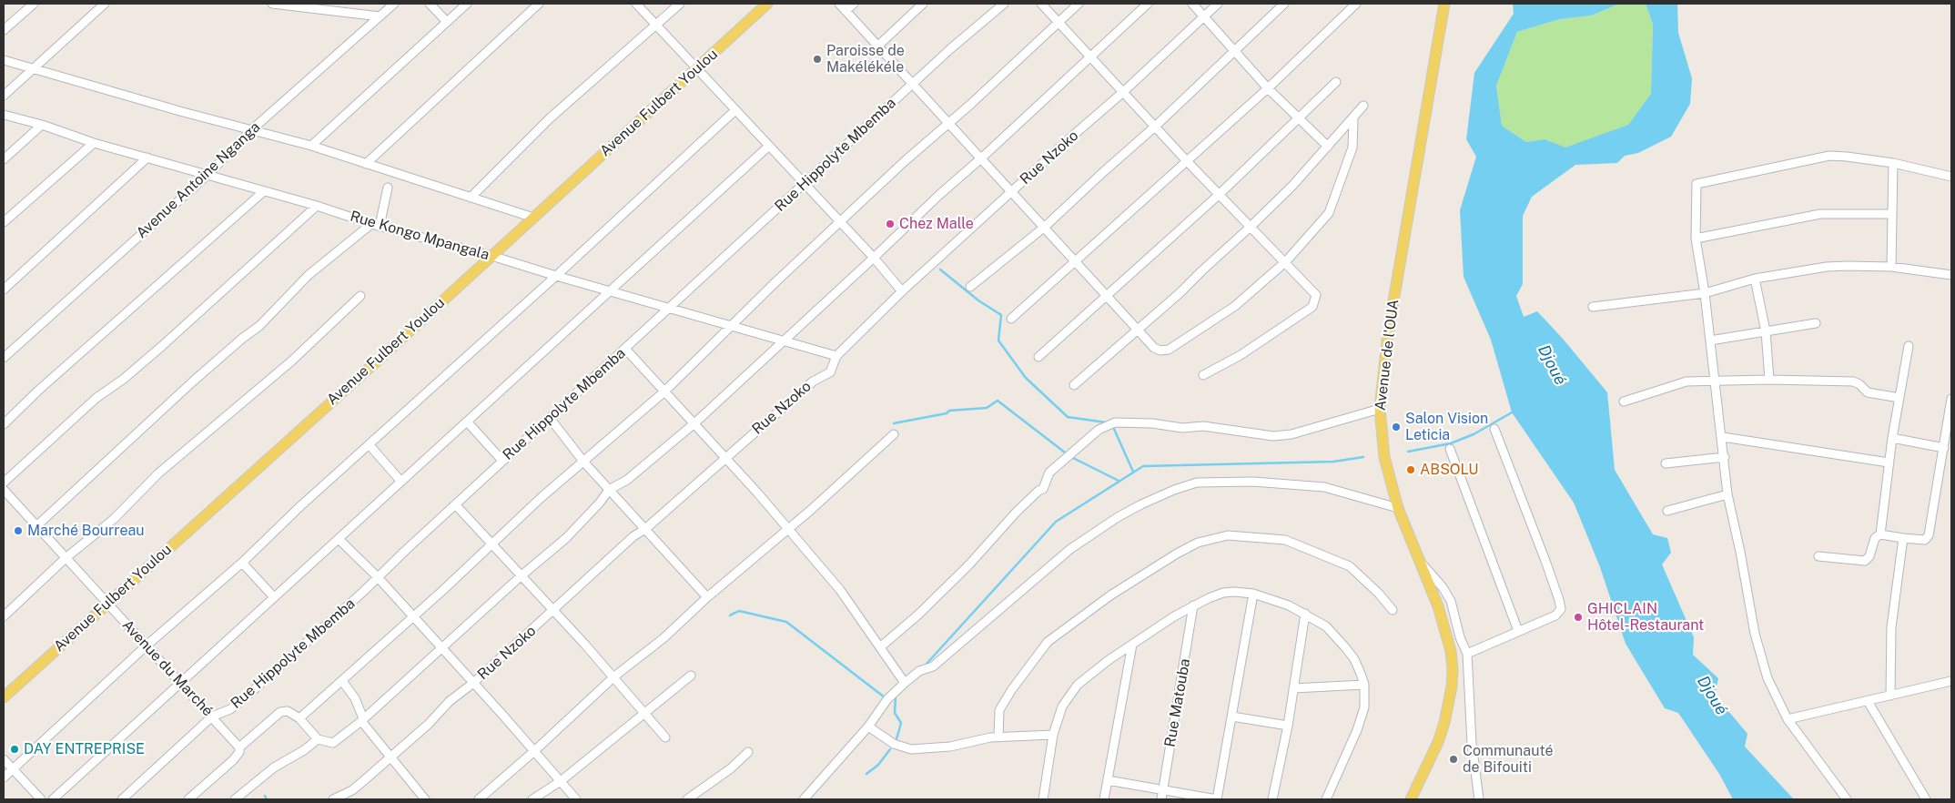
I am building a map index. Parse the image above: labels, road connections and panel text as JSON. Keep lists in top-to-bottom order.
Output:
{
  "streets": {
    "main road": ["Avenue Fulbert Youlou", "Avenue de l'OUA"],
    "street": [
      "Rue Hippolyte Mbemba",
      "Rue Nzoko",
      "Avenue Antoine Nganga",
      "Rue Kongo Mpangala",
      "Avenue du Marché",
      "Rue Matouba"
    ]
  },
  "crossings": [
    ["Avenue Fulbert Youlou", "Rue Kongo Mpangala"],
    ["Avenue Fulbert Youlou", "Avenue du Marché"],
    ["Rue Hippolyte Mbemba", "Rue Kongo Mpangala"],
    ["Rue Hippolyte Mbemba", "Avenue du Marché"],
    ["Rue Nzoko", "Rue Kongo Mpangala"],
    ["Avenue Antoine Nganga", "Rue Kongo Mpangala"]
  ],
  "water": ["Djoué"],
  "places": [
    "Paroisse de Makélékéle",
    "Chez Malle",
    "Salon Vision Leticia",
    "ABSOLU",
    "Marché Bourreau",
    "GHICLAIN Hôtel-Restaurant",
    "DAY ENTREPRISE",
    "Communauté de Bifouiti"
  ]
}
